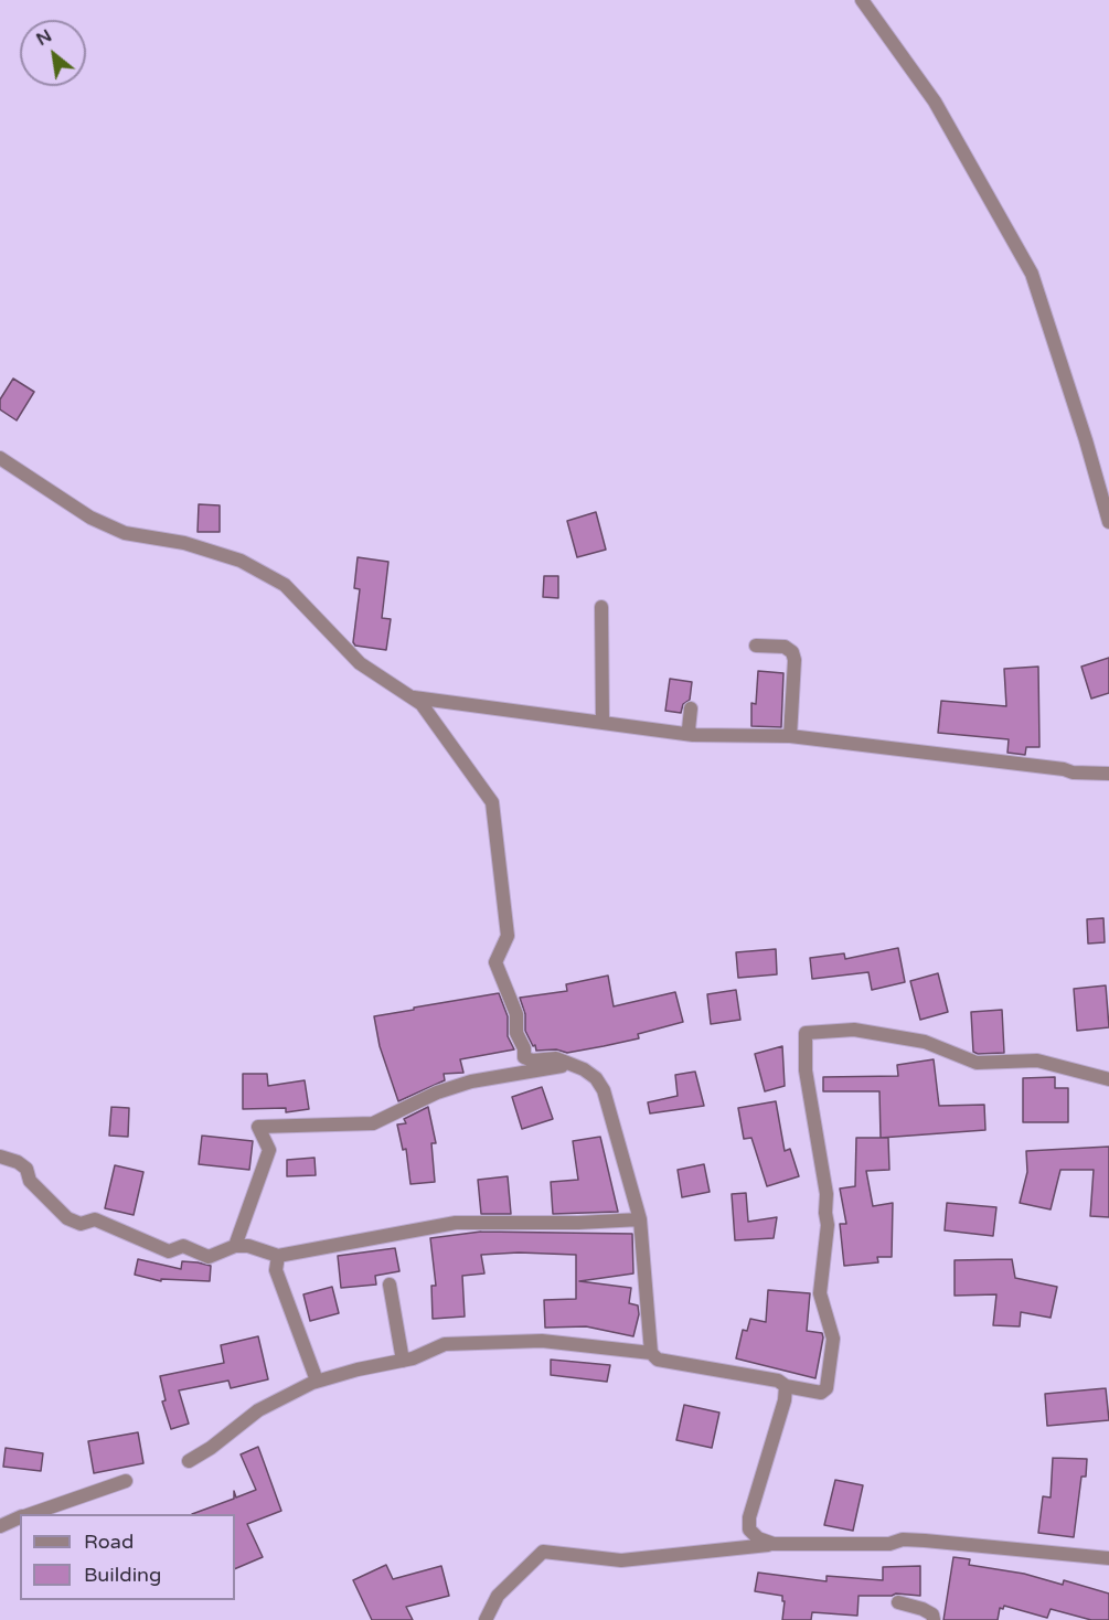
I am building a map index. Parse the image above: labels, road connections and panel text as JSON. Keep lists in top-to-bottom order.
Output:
{
  "legend": ["Road", "Building"],
  "north": "top left"
}
